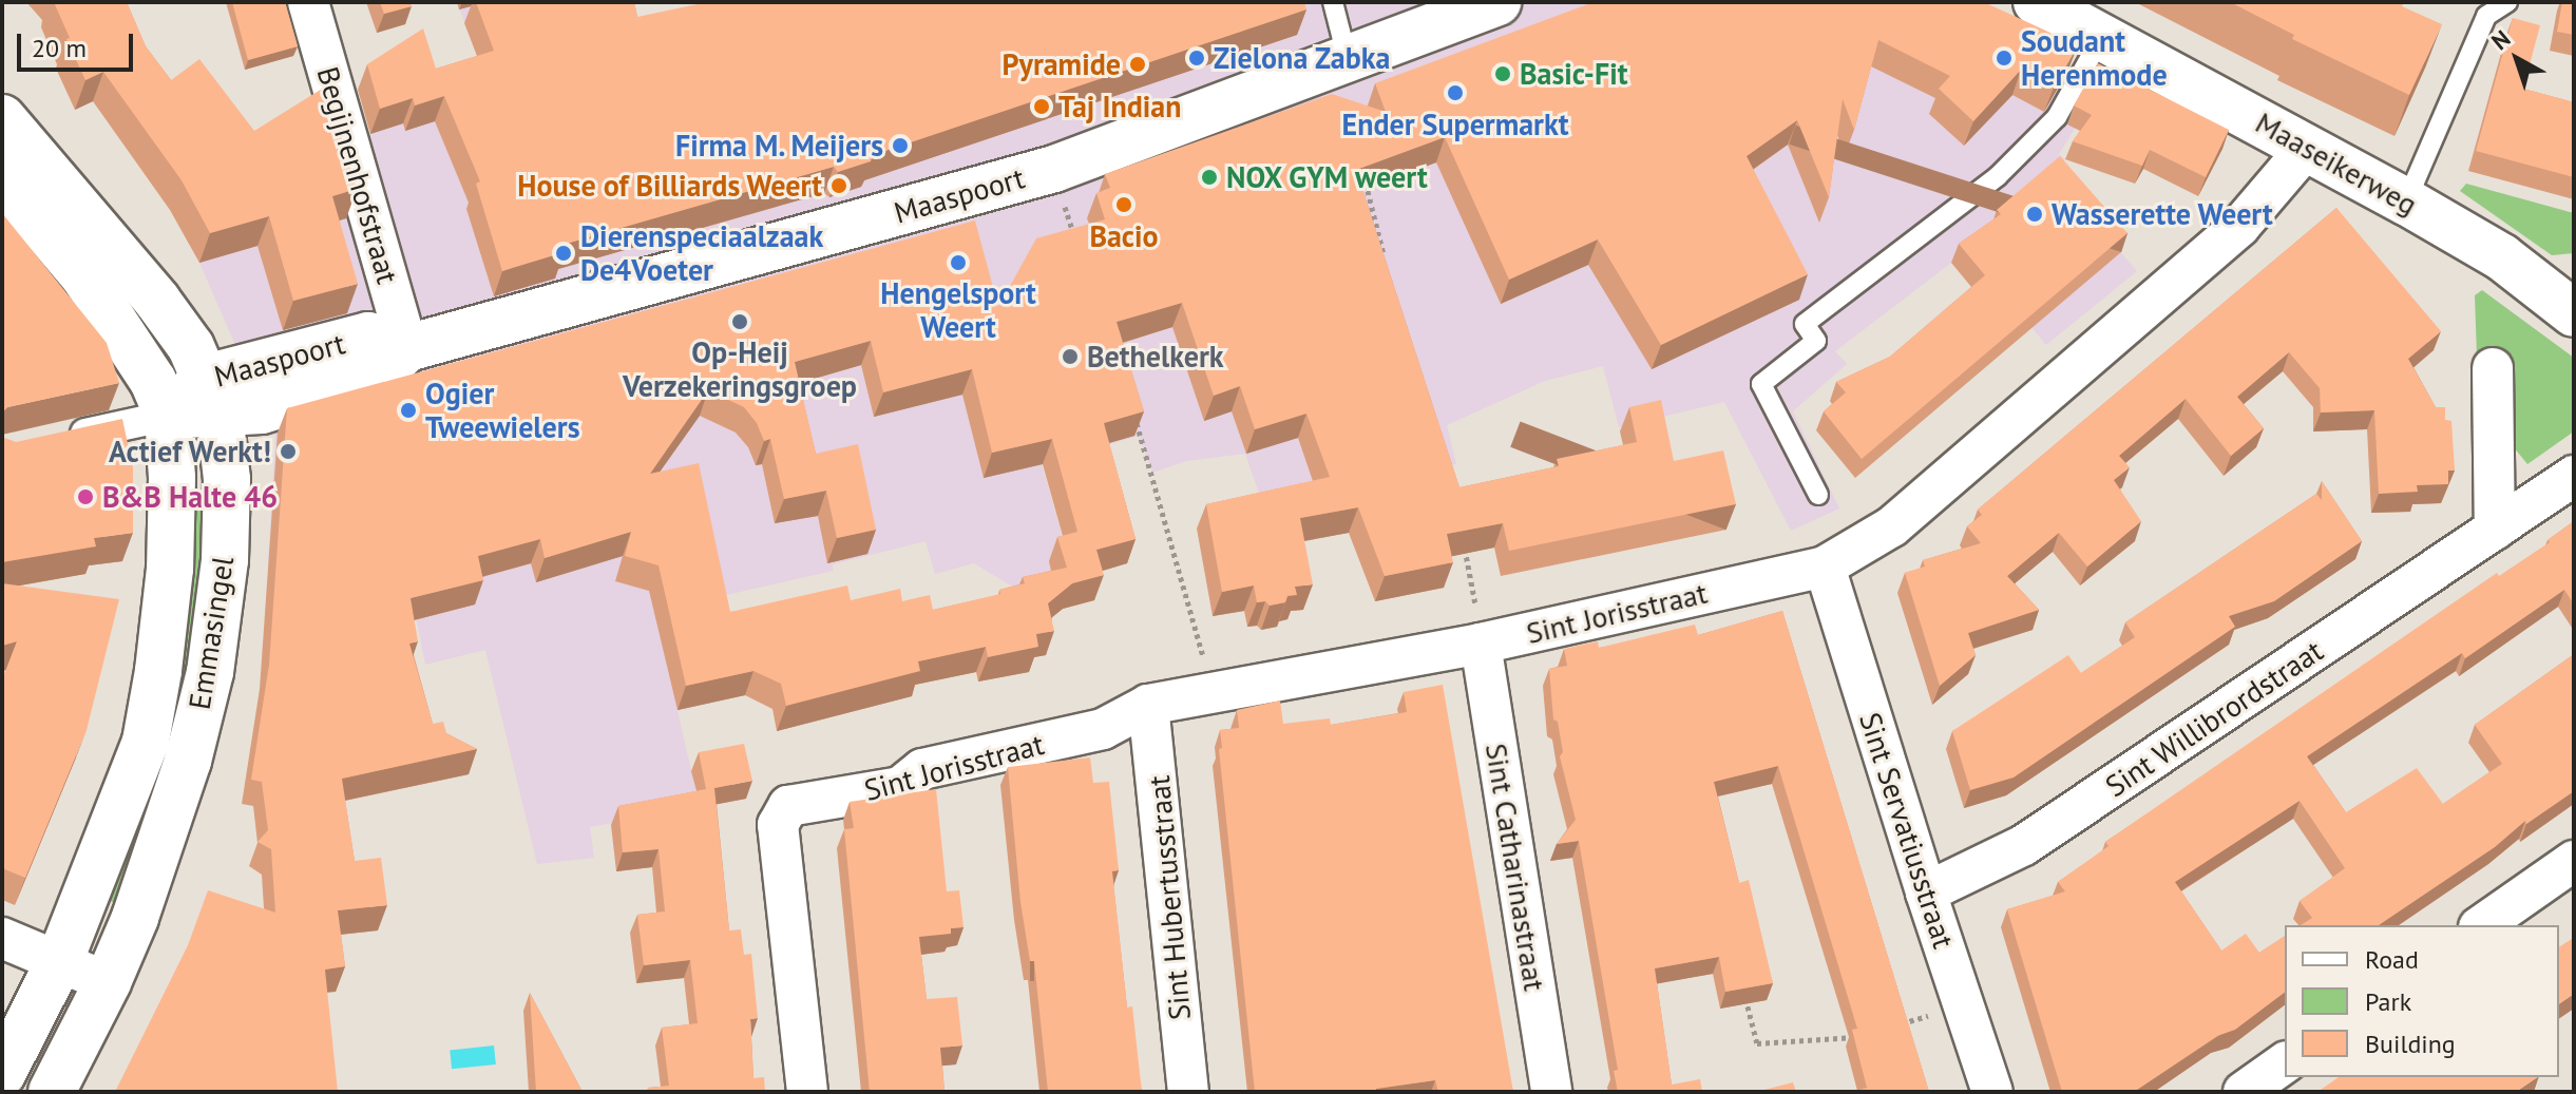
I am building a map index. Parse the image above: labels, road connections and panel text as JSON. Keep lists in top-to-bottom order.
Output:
{
  "streets": {
    "street": [
      "Maaseikerweg",
      "Begijnenhofstraat",
      "Maaspoort",
      "Sint Jorisstraat",
      "Emmasingel",
      "Sint Willibrordstraat",
      "Sint Servatiusstraat",
      "Sint Catharinastraat",
      "Sint Hubertusstraat"
    ]
  },
  "crossings": [
    ["Maaseikerweg", "Sint Jorisstraat"],
    ["Begijnenhofstraat", "Maaspoort"],
    ["Maaspoort", "Emmasingel"],
    ["Sint Jorisstraat", "Sint Servatiusstraat"],
    ["Sint Jorisstraat", "Sint Catharinastraat"],
    ["Sint Jorisstraat", "Sint Hubertusstraat"],
    ["Sint Willibrordstraat", "Sint Servatiusstraat"]
  ],
  "places": [
    "Zielona Zabka",
    "Soudant Herenmode",
    "Pyramide",
    "Basic-Fit",
    "Ender Supermarkt",
    "Taj Indian",
    "Firma M. Meijers",
    "NOX GYM weert",
    "House of Billiards Weert",
    "Bacio",
    "Wasserette Weert",
    "Dierenspeciaalzaak De4Voeter",
    "Hengelsport Weert",
    "Op-Heij Verzekeringsgroep",
    "Bethelkerk",
    "Ogier Tweewielers",
    "Actief Werkt!",
    "B&B Halte 46"
  ],
  "legend": ["Road", "Park", "Building"],
  "scale_bar": "20 m",
  "north": "top left"
}
